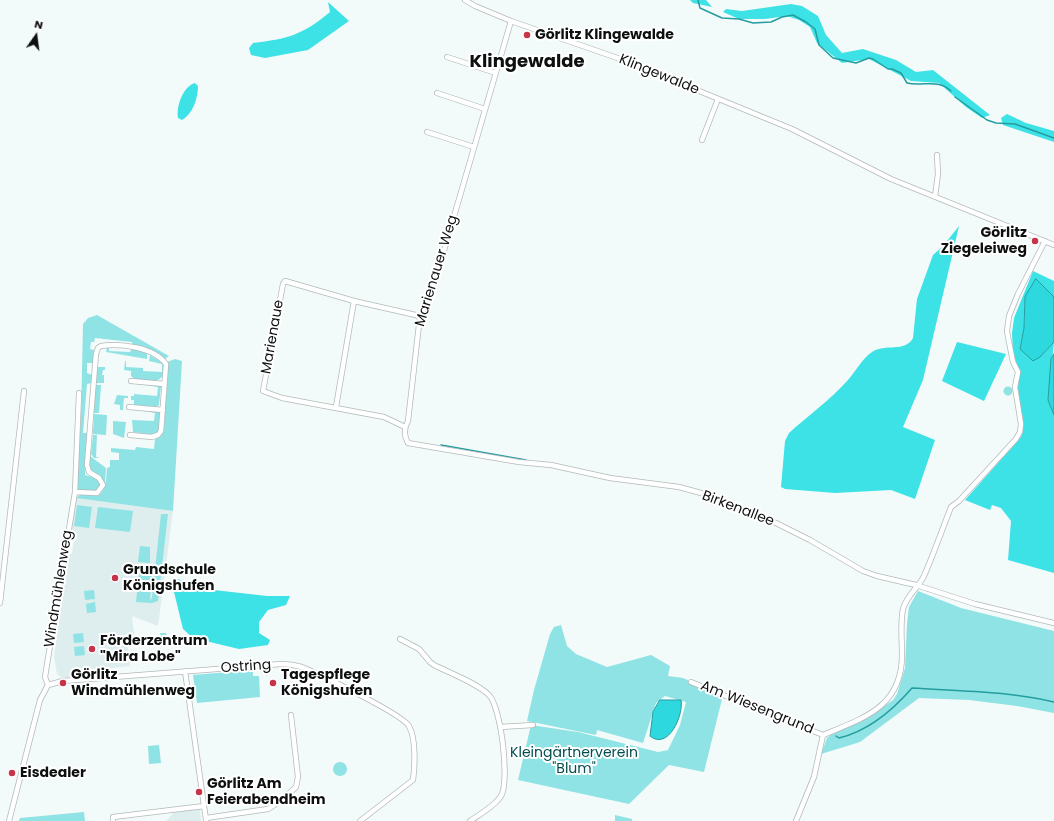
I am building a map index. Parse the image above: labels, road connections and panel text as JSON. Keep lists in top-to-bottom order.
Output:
{
  "streets": {
    "street": [
      "Klingewalde",
      "Marienauer Weg",
      "Marienaue",
      "Birkenallee",
      "Windmühlenweg",
      "Ostring",
      "Am Wiesengrund"
    ]
  },
  "crossings": [
    ["Klingewalde", "Marienauer Weg"],
    ["Marienauer Weg", "Marienaue"],
    ["Marienauer Weg", "Birkenallee"]
  ],
  "districts": ["Klingewalde"],
  "parks": ["Kleingärtnerverein \"Blum\""],
  "places": [
    "Görlitz Klingewalde",
    "Görlitz Ziegeleiweg",
    "Grundschule Königshufen",
    "Förderzentrum \"Mira Lobe\"",
    "Görlitz Windmühlenweg",
    "Tagespflege Königshufen",
    "Eisdealer",
    "Görlitz Am Feierabendheim"
  ],
  "north": "top"
}
